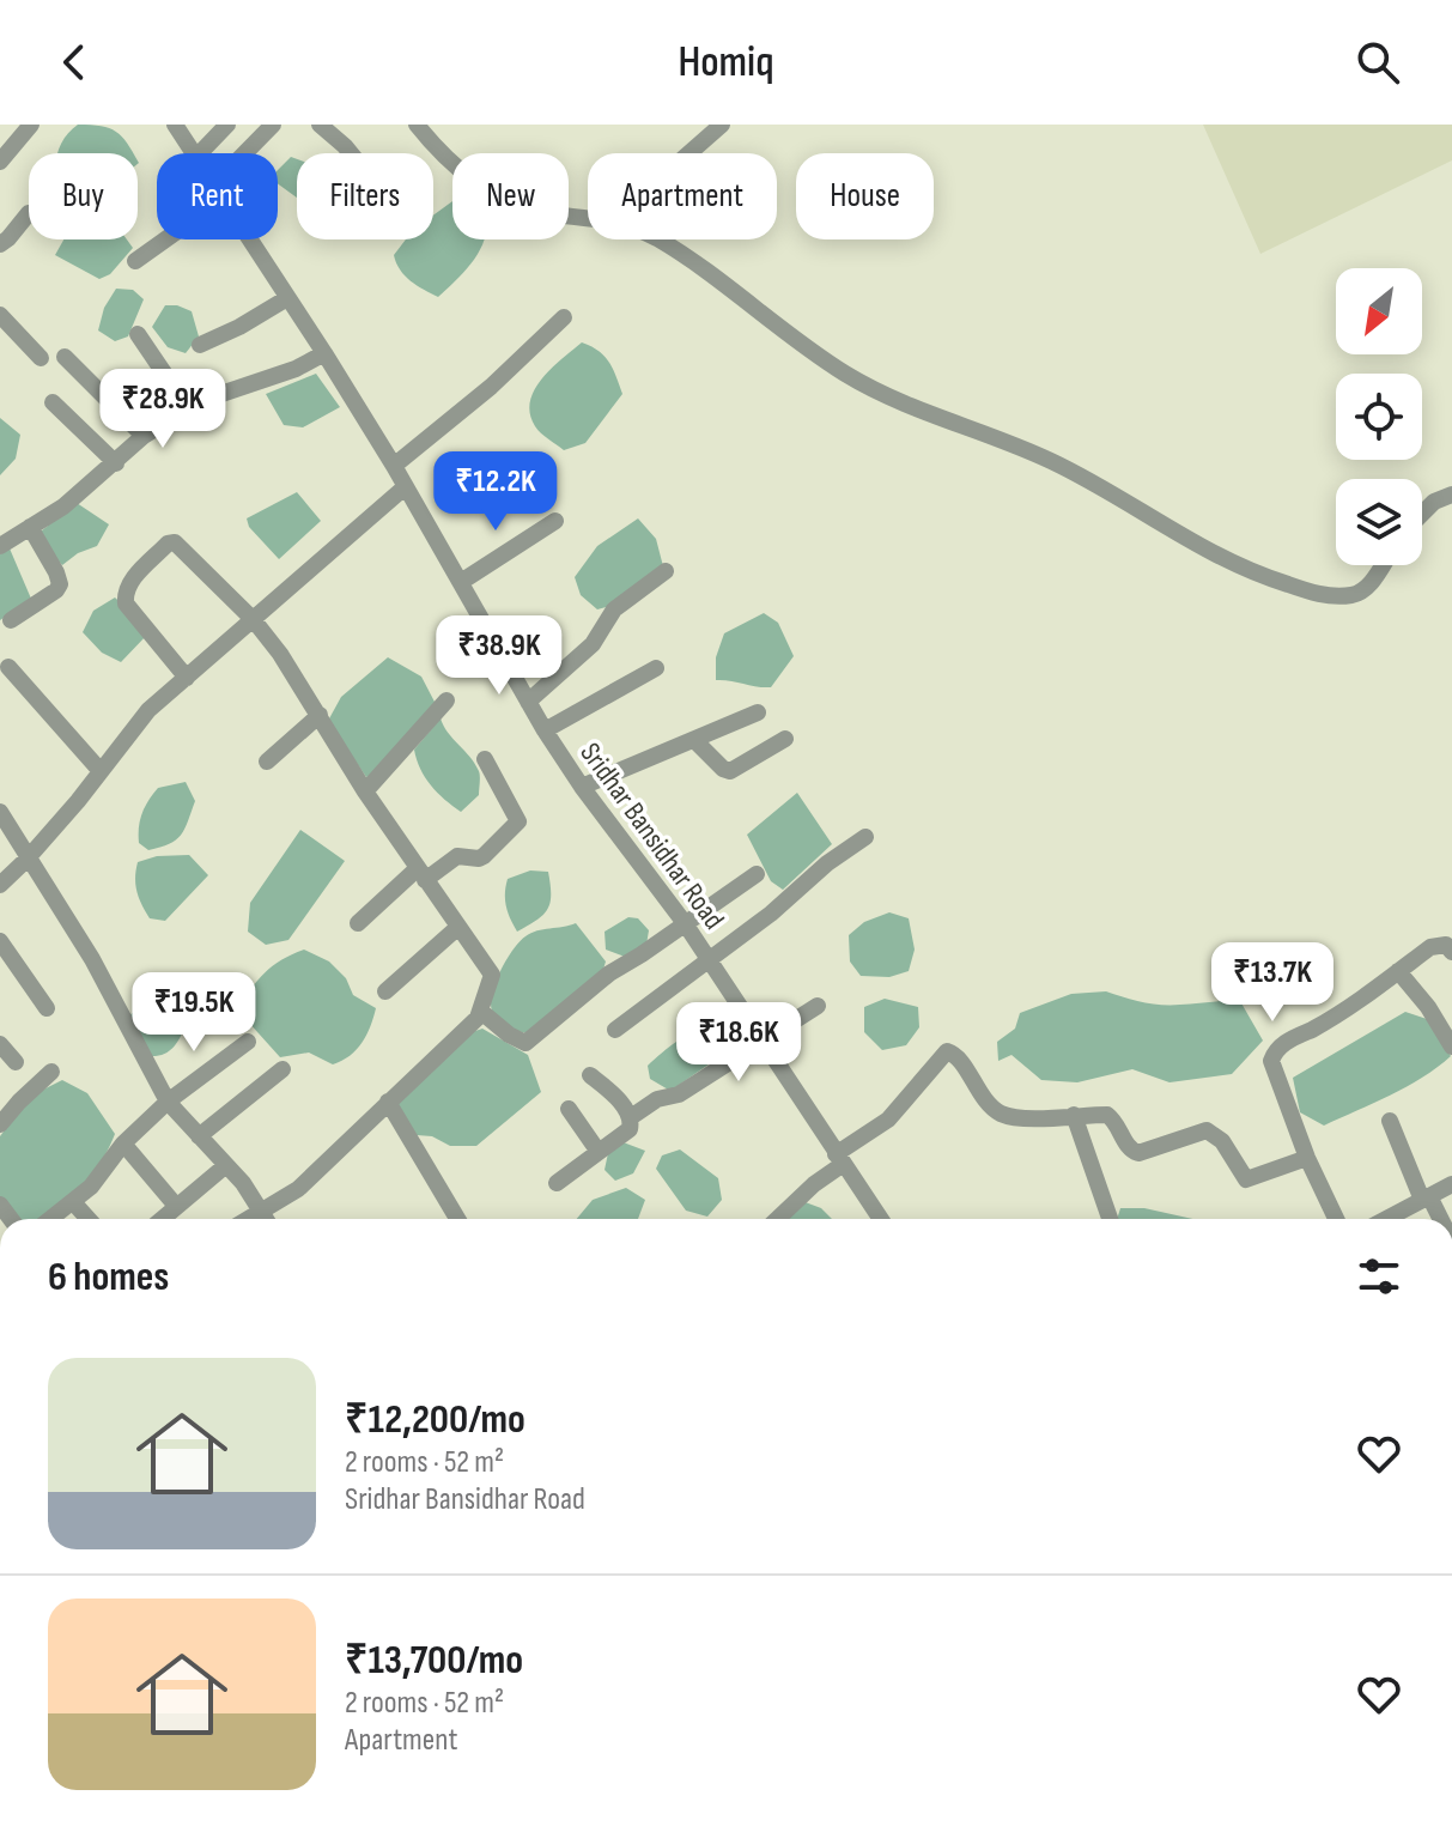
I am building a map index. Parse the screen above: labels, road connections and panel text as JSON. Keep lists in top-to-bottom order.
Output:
{
  "streets": {
    "street": ["Sridhar Bansidhar Road"]
  },
  "north": "bottom left",
  "page": {
    "header": "Homiq",
    "chip": [
      "Buy",
      "Rent",
      "Filters",
      "New",
      "Apartment",
      "House"
    ],
    "price": [
      "₹28.9K",
      "₹12.2K",
      "₹38.9K",
      "₹13.7K",
      "₹19.5K",
      "₹18.6K"
    ],
    "heading": "6 homes",
    "list": [
      {
        "name": "₹12,200/mo",
        "note": "2 rooms · 52 m² · Sridhar Bansidhar Road"
      },
      {
        "name": "₹13,700/mo",
        "note": "2 rooms · 52 m² · Apartment"
      }
    ]
  }
}
